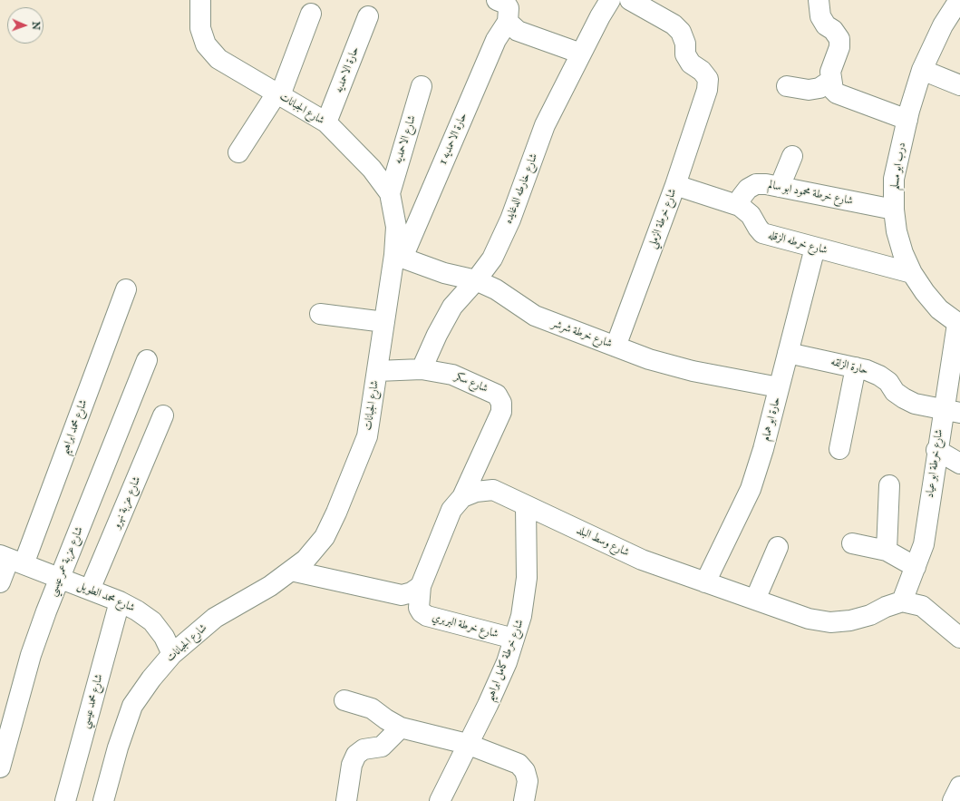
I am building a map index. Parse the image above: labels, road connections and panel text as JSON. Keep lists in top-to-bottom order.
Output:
{
  "streets": {
    "street": [
      "حارة الاحمديه",
      "شارع الجبانات",
      "حارة الاحمديه 1",
      "شارع الاحمديه",
      "درب ابو مسلم",
      "شارع خارطه الدغايده",
      "شارع خرطة محمود ابو سالم",
      "شارع خرطة الزملي",
      "شارع خرطه الزقله",
      "شارع خرطة شرشر",
      "حارة الزلقه",
      "شارع سكر",
      "حارة ابو همام",
      "شارع محمد ابراهيم",
      "شارع خرطة ابو عياد",
      "شارع عزبة نهرو",
      "شارع وسط البلد",
      "شارع عزبة عمر عيسي",
      "شارع محمد الطويل",
      "شارع خرطة البربري",
      "شارع خرطة كامل ابراهيم",
      "شارع محمد عيسي"
    ]
  },
  "crossings": [
    ["حارة الاحمديه", "شارع الجبانات"],
    ["شارع الجبانات", "حارة الاحمديه 1"],
    ["شارع الجبانات", "شارع الاحمديه"],
    ["شارع الجبانات", "شارع خرطة شرشر"],
    ["شارع الجبانات", "شارع سكر"],
    ["شارع الجبانات", "شارع محمد الطويل"],
    ["حارة الاحمديه 1", "شارع خرطة شرشر"],
    ["درب ابو مسلم", "شارع خرطة محمود ابو سالم"],
    ["درب ابو مسلم", "شارع خرطه الزقله"],
    ["درب ابو مسلم", "شارع خرطة ابو عياد"],
    ["شارع خارطه الدغايده", "شارع خرطة شرشر"],
    ["شارع خارطه الدغايده", "شارع سكر"],
    ["شارع خرطة محمود ابو سالم", "شارع خرطه الزقله"],
    ["شارع خرطة الزملي", "شارع خرطه الزقله"],
    ["شارع خرطة الزملي", "شارع خرطة شرشر"],
    ["شارع خرطه الزقله", "حارة ابو همام"],
    ["شارع خرطة شرشر", "حارة ابو همام"],
    ["حارة الزلقه", "حارة ابو همام"],
    ["حارة الزلقه", "شارع خرطة ابو عياد"],
    ["شارع سكر", "شارع وسط البلد"],
    ["حارة ابو همام", "شارع وسط البلد"],
    ["شارع محمد ابراهيم", "شارع محمد الطويل"],
    ["شارع خرطة ابو عياد", "شارع وسط البلد"],
    ["شارع عزبة نهرو", "شارع محمد الطويل"],
    ["شارع وسط البلد", "شارع خرطة كامل ابراهيم"],
    ["شارع عزبة عمر عيسي", "شارع محمد الطويل"],
    ["شارع محمد الطويل", "شارع محمد عيسي"],
    ["شارع خرطة البربري", "شارع خرطة كامل ابراهيم"]
  ],
  "north": "right"
}
